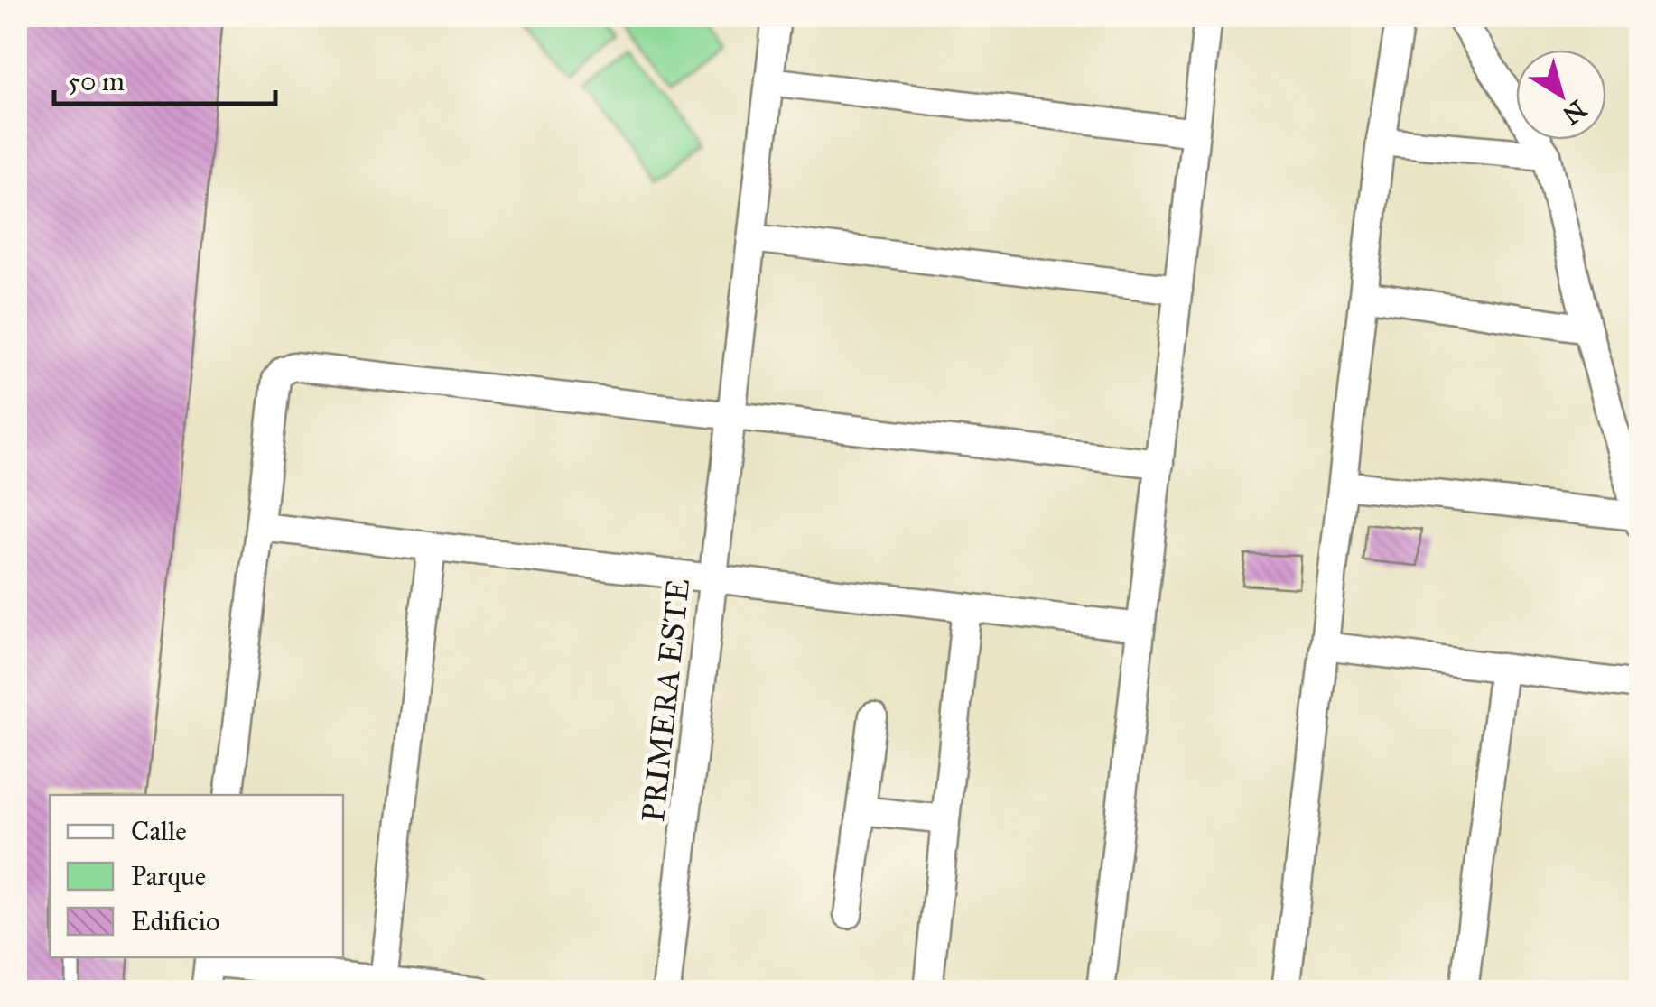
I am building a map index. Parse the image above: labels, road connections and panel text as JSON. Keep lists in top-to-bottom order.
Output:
{
  "streets": {
    "street": ["PRIMERA ESTE"]
  },
  "legend": ["Calle", "Parque", "Edificio"],
  "scale_bar": "50 m",
  "north": "bottom right"
}
